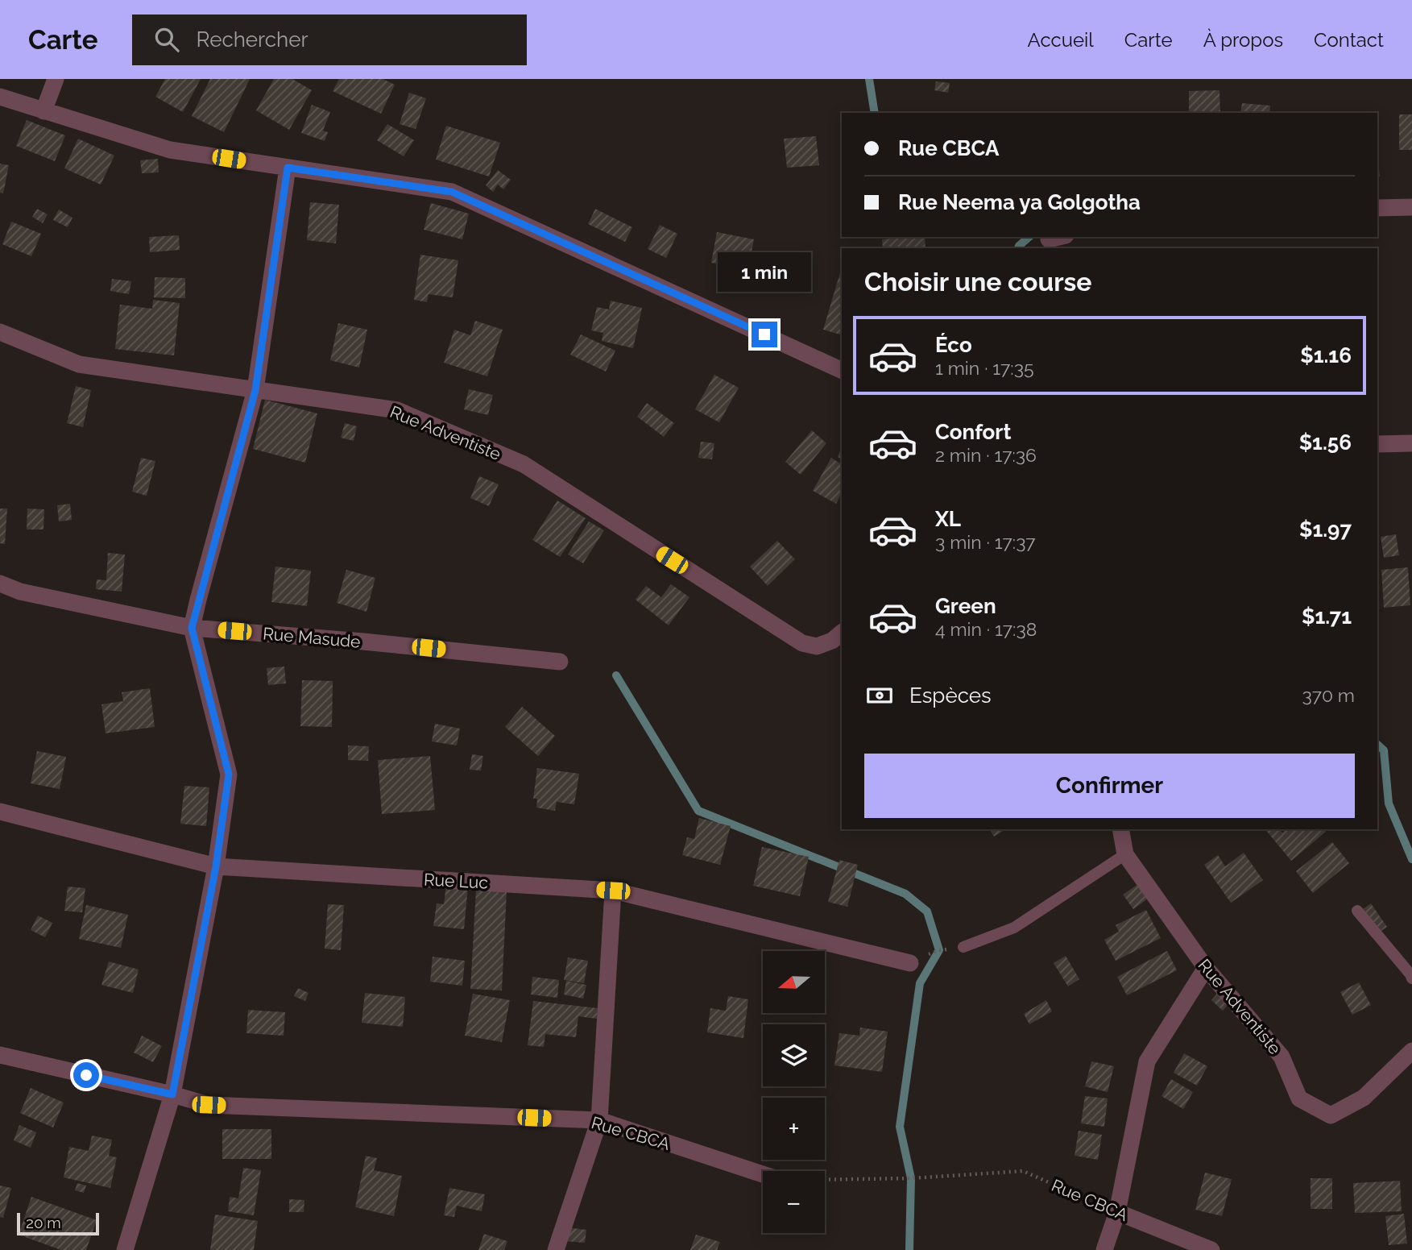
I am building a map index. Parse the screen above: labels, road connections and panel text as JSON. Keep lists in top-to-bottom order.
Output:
{
  "streets": {
    "street": [
      "Rue Adventiste",
      "Rue Masude",
      "Rue Luc",
      "Rue CBCA"
    ]
  },
  "scale_bar": "20 m",
  "north": "left",
  "page": {
    "header": "Carte",
    "search": "Rechercher",
    "nav": [
      "Accueil",
      "Carte",
      "À propos",
      "Contact"
    ],
    "banner": ["Rue CBCA", "Rue Neema ya Golgotha"],
    "heading": "Choisir une course",
    "bubble": "1 min",
    "list": [
      {
        "name": "Éco",
        "note": "1 min · 17:35",
        "value": "$1.16"
      },
      {
        "name": "Confort",
        "note": "2 min · 17:36",
        "value": "$1.56"
      },
      {
        "name": "XL",
        "note": "3 min · 17:37",
        "value": "$1.97"
      },
      {
        "name": "Green",
        "note": "4 min · 17:38",
        "value": "$1.71"
      }
    ],
    "pay": ["Espèces", "370 m"],
    "buttons": "Confirmer",
    "map_buttons": ["+", "−"],
    "scale": "20 m"
  }
}
